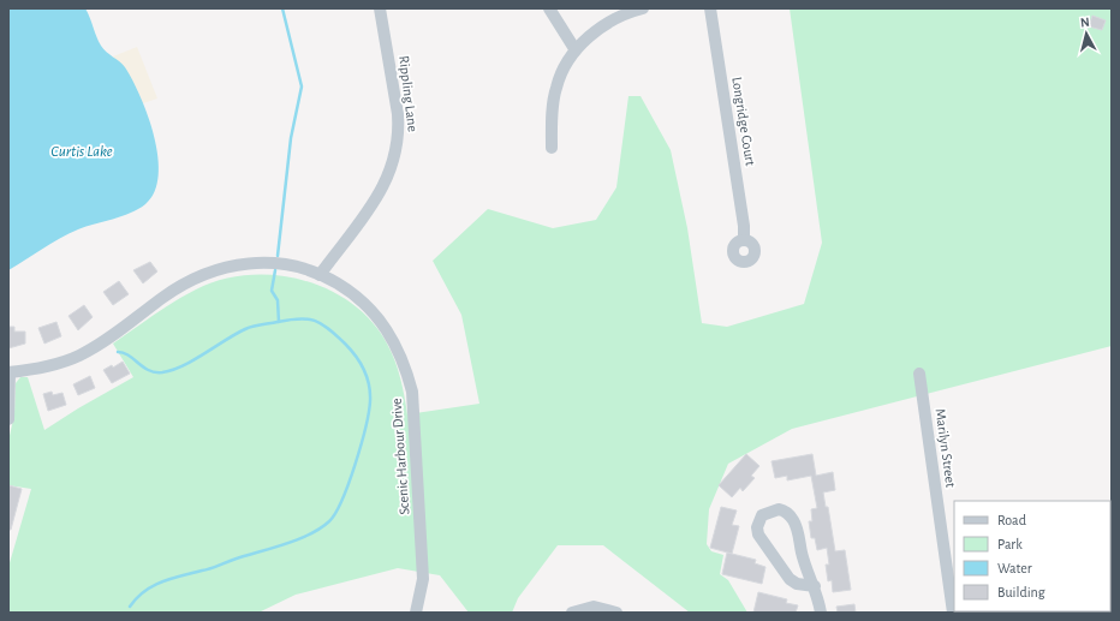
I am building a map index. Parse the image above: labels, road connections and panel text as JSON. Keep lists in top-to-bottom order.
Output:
{
  "streets": {
    "street": [
      "Rippling Lane",
      "Longridge Court",
      "Marilyn Street",
      "Scenic Harbour Drive"
    ]
  },
  "crossings": [
    ["Rippling Lane", "Scenic Harbour Drive"]
  ],
  "water": ["Curtis Lake"],
  "legend": [
    "Road",
    "Park",
    "Water",
    "Building"
  ],
  "north": "top"
}
